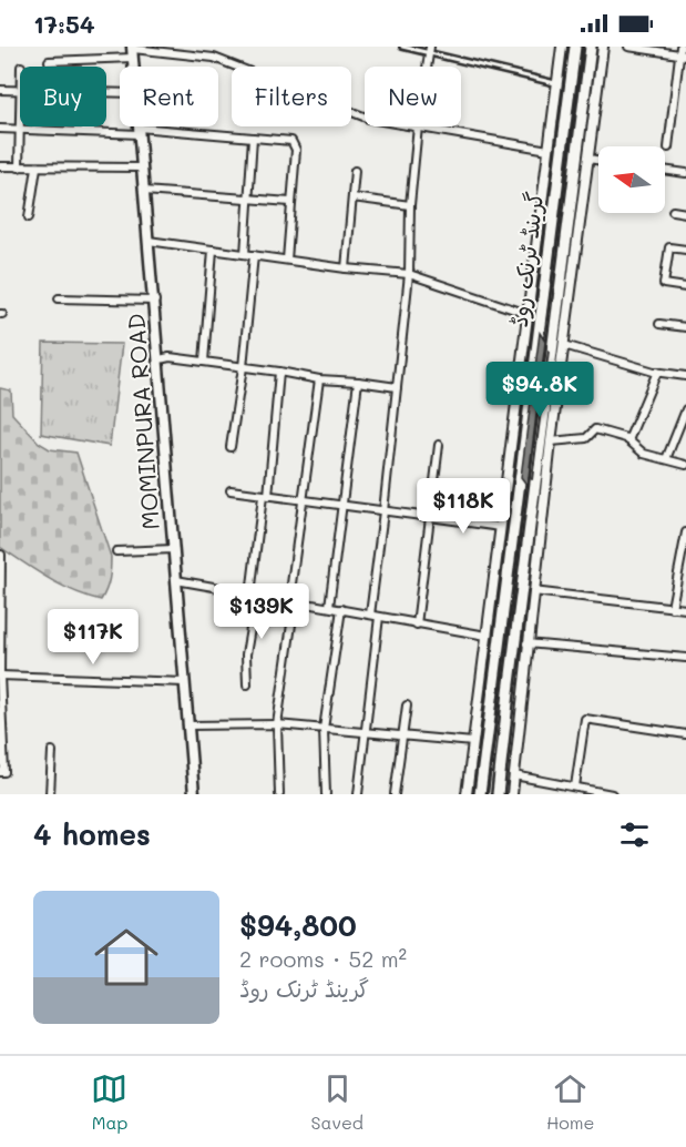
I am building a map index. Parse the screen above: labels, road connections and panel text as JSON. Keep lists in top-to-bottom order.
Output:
{
  "streets": {
    "main road": ["گرینڈ ٹرنک روڈ", "MOMINPURA ROAD"]
  },
  "north": "left",
  "page": {
    "status": "17:54",
    "chip": [
      "Buy",
      "Rent",
      "Filters",
      "New"
    ],
    "price": [
      "$94.8K",
      "$118K",
      "$139K",
      "$117K"
    ],
    "heading": "4 homes",
    "list": [
      {
        "name": "$94,800",
        "note": "2 rooms · 52 m² · گرینڈ ٹرنک روڈ"
      }
    ],
    "tabs": ["Map", "Saved", "Home"]
  }
}
